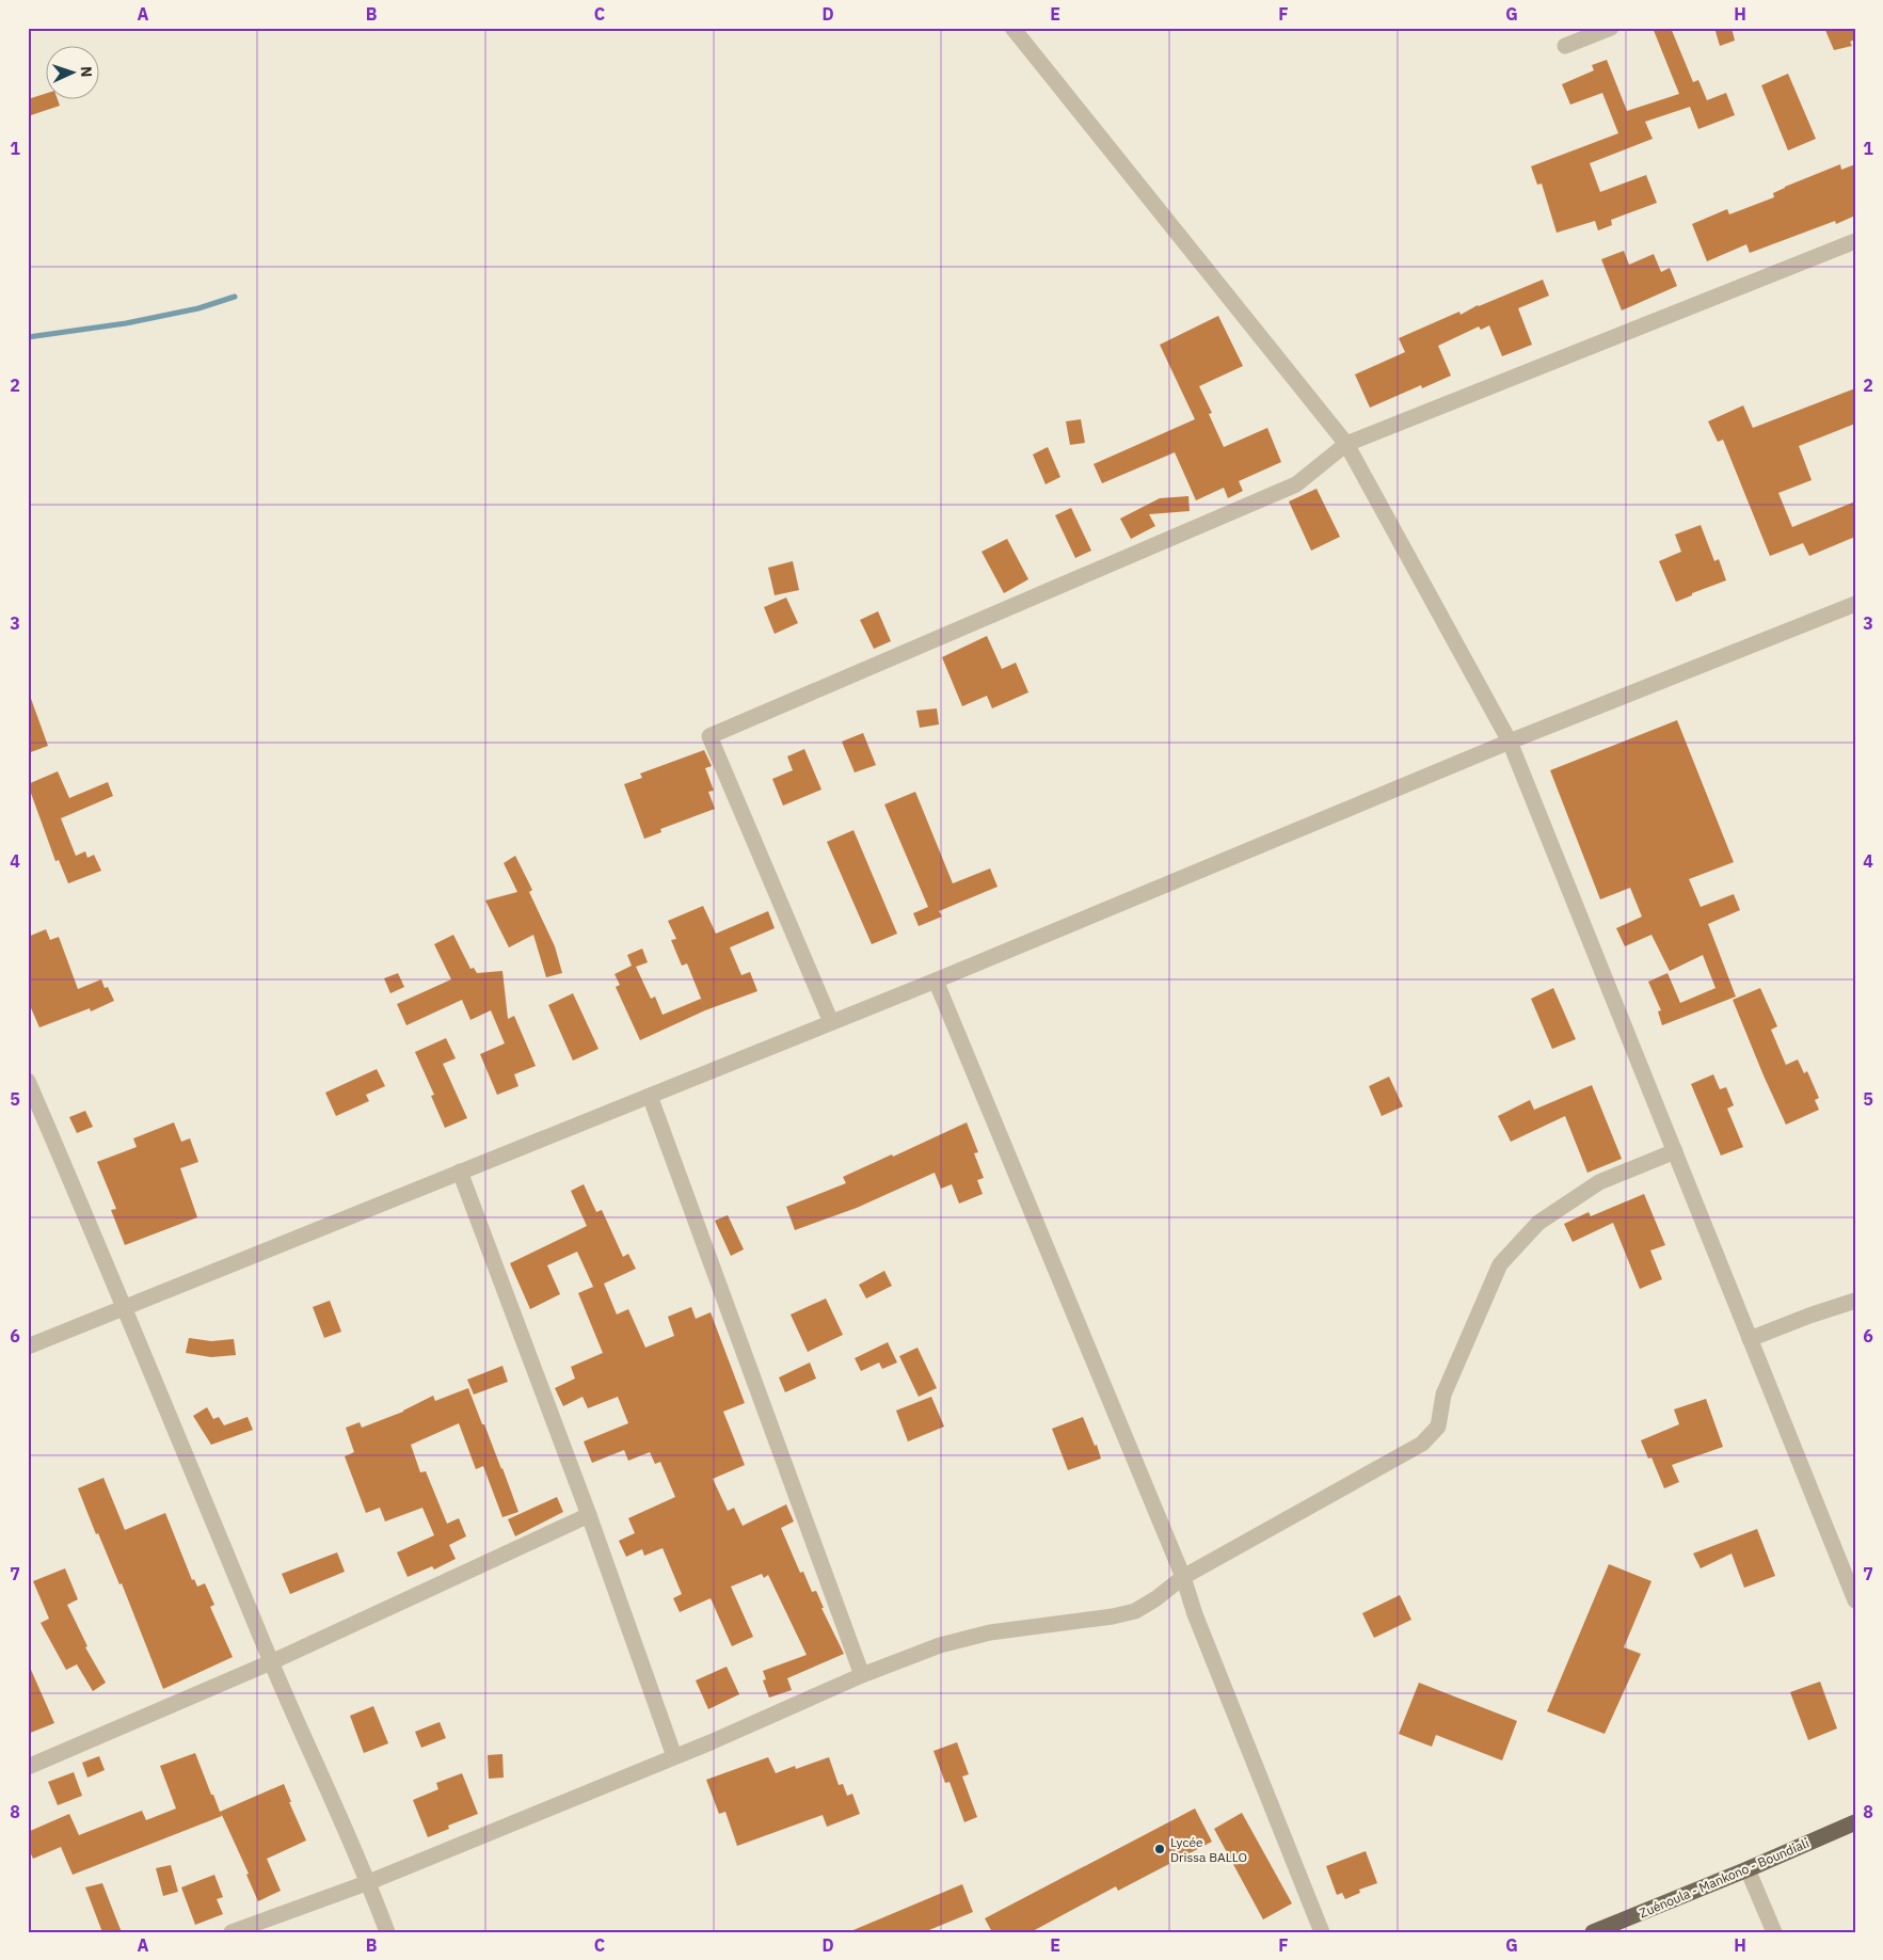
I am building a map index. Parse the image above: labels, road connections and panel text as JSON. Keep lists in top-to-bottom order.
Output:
{
  "streets": {
    "main road": ["Zuénoula - Mankono - Boundiali"]
  },
  "places": ["Lycée Drissa BALLO"],
  "north": "right",
  "grid": {
    "columns": [
      "A",
      "B",
      "C",
      "D",
      "E",
      "F",
      "G",
      "H"
    ],
    "rows": [
      "1",
      "2",
      "3",
      "4",
      "5",
      "6",
      "7",
      "8"
    ]
  }
}
